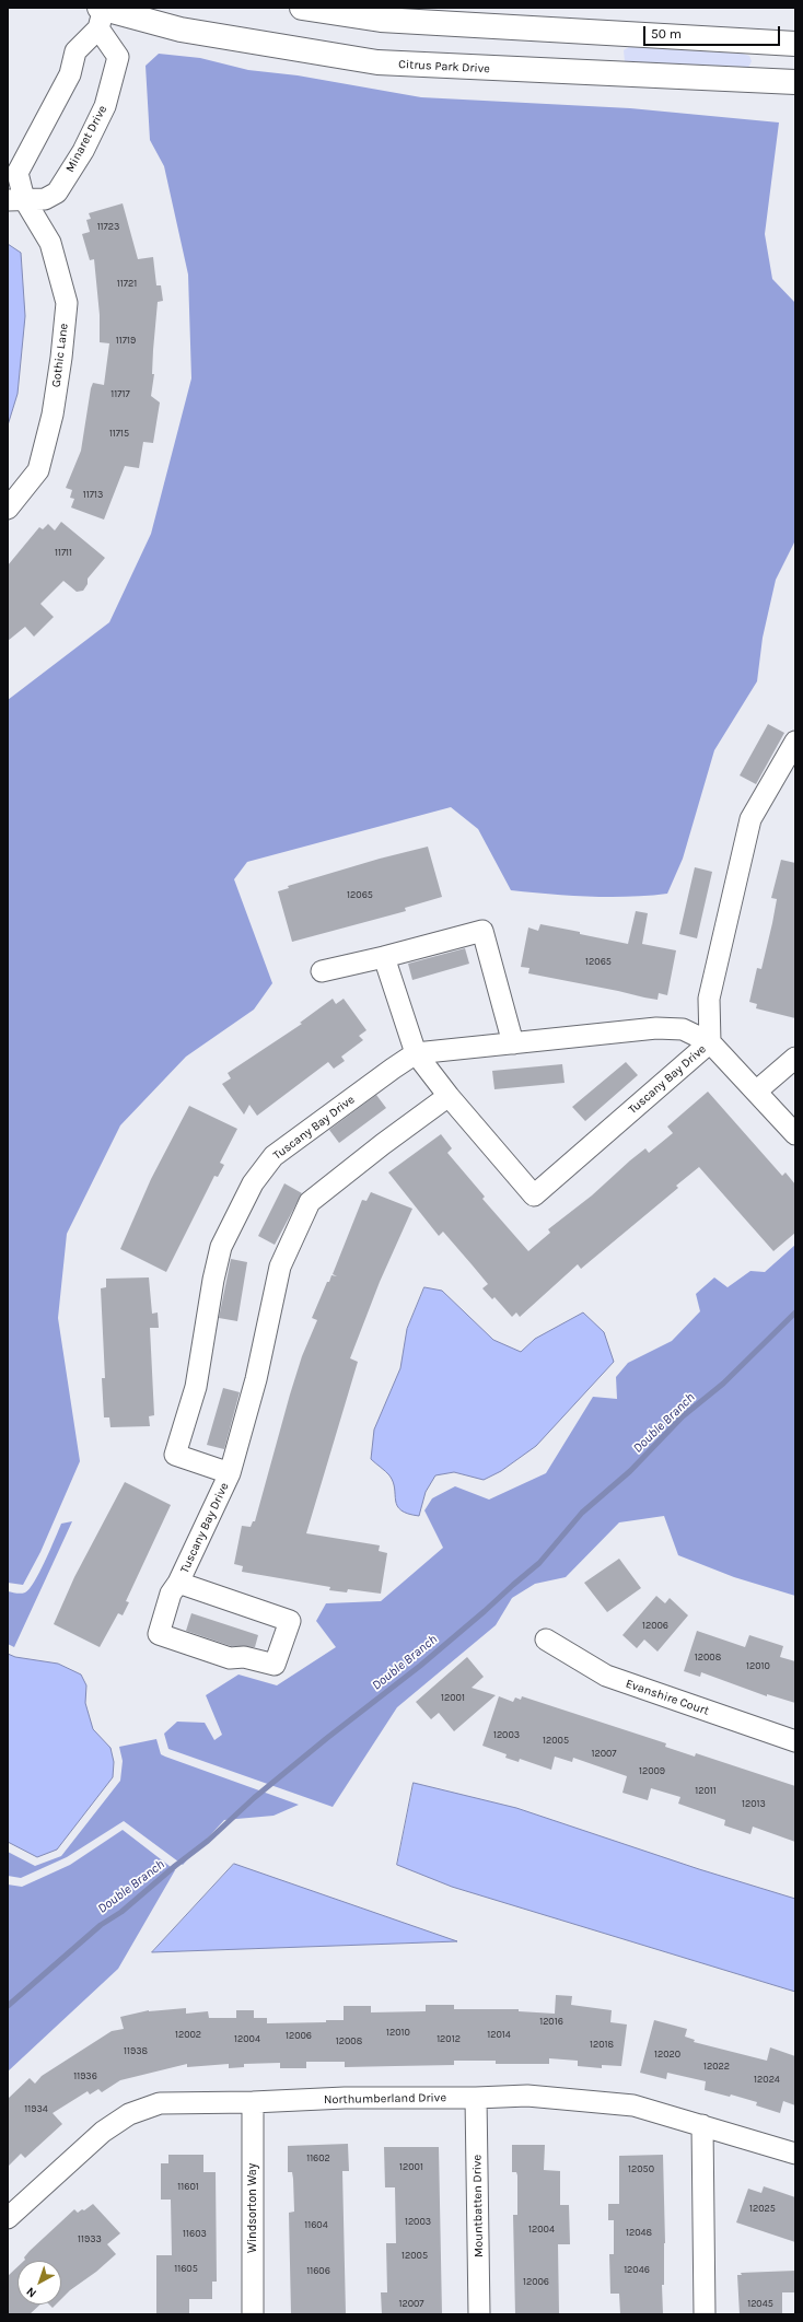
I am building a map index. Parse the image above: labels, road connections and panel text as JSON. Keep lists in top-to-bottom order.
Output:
{
  "streets": {
    "street": [
      "Citrus Park Drive",
      "Minaret Drive",
      "Gothic Lane",
      "Tuscany Bay Drive",
      "Evanshire Court",
      "Northumberland Drive",
      "Mountbatten Drive",
      "Windsorton Way"
    ]
  },
  "crossings": [
    ["Citrus Park Drive", "Minaret Drive"],
    ["Minaret Drive", "Gothic Lane"],
    ["Northumberland Drive", "Mountbatten Drive"],
    ["Northumberland Drive", "Windsorton Way"]
  ],
  "water": ["Double Branch"],
  "house_numbers": [
    "11723",
    "11721",
    "11719",
    "11717",
    "11715",
    "11713",
    "11711",
    "12065",
    "12065",
    "12006",
    "12008",
    "12010",
    "12001",
    "12003",
    "12005",
    "12007",
    "12009",
    "12011",
    "12013",
    "12016",
    "12010",
    "12002",
    "12014",
    "12006",
    "12004",
    "12012",
    "12008",
    "12018",
    "11938",
    "12020",
    "12022",
    "11936",
    "12024",
    "11934",
    "11602",
    "12001",
    "12050",
    "11601",
    "12025",
    "12003",
    "11604",
    "12004",
    "12048",
    "11603",
    "11933",
    "12005",
    "11605",
    "12046",
    "11606",
    "12006",
    "12007",
    "12045"
  ],
  "scale_bar": "50 m",
  "north": "bottom left"
}
